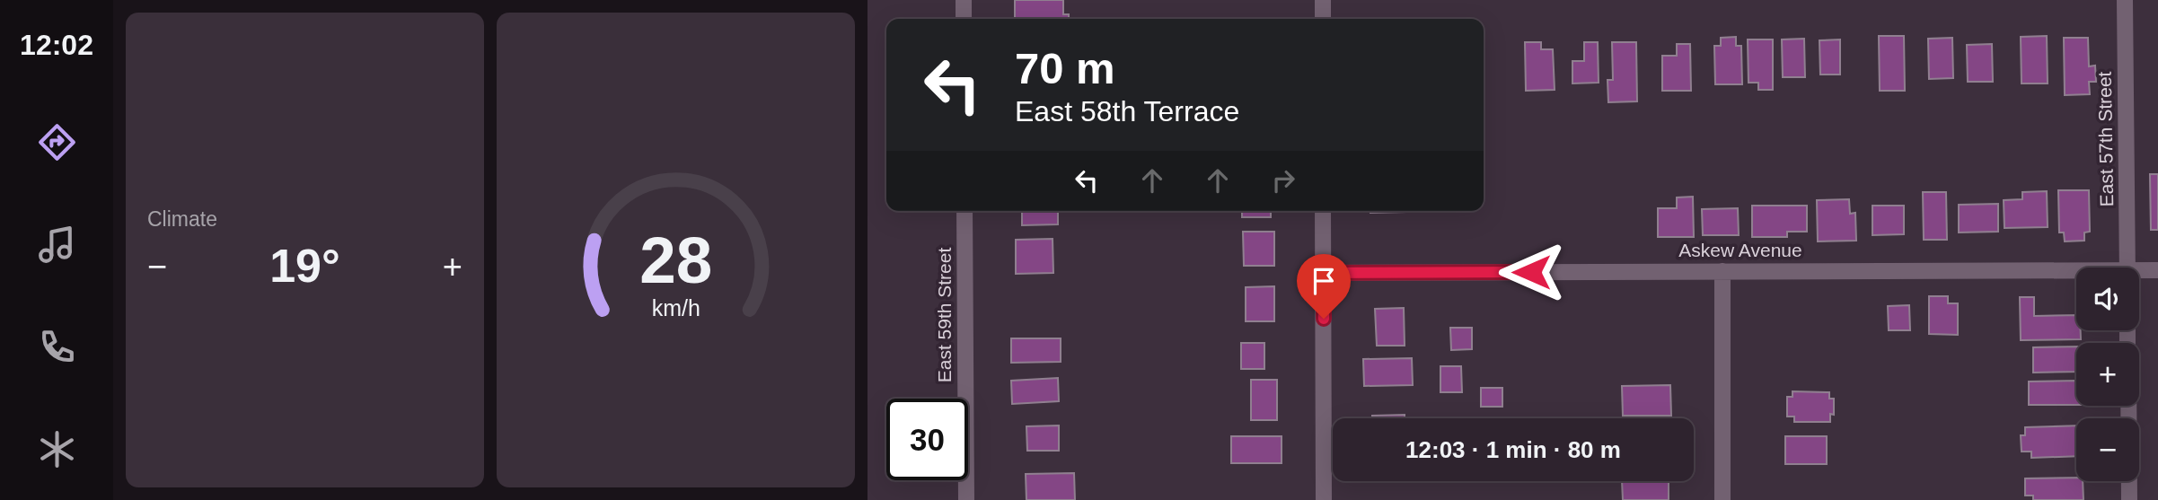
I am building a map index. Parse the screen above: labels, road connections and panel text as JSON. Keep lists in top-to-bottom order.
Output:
{
  "streets": {
    "street": ["East 57th Street", "Askew Avenue", "East 59th Street"]
  },
  "page": {
    "tabs": "12:02",
    "tile": "Climate",
    "turn": ["70 m", "East 58th Terrace"],
    "heat": ["−", "19°", "+"],
    "map_buttons": ["+", "−"],
    "limit": "30",
    "trip": "12:03 · 1 min · 80 m",
    "gauge": ["28", "km/h"]
  }
}
